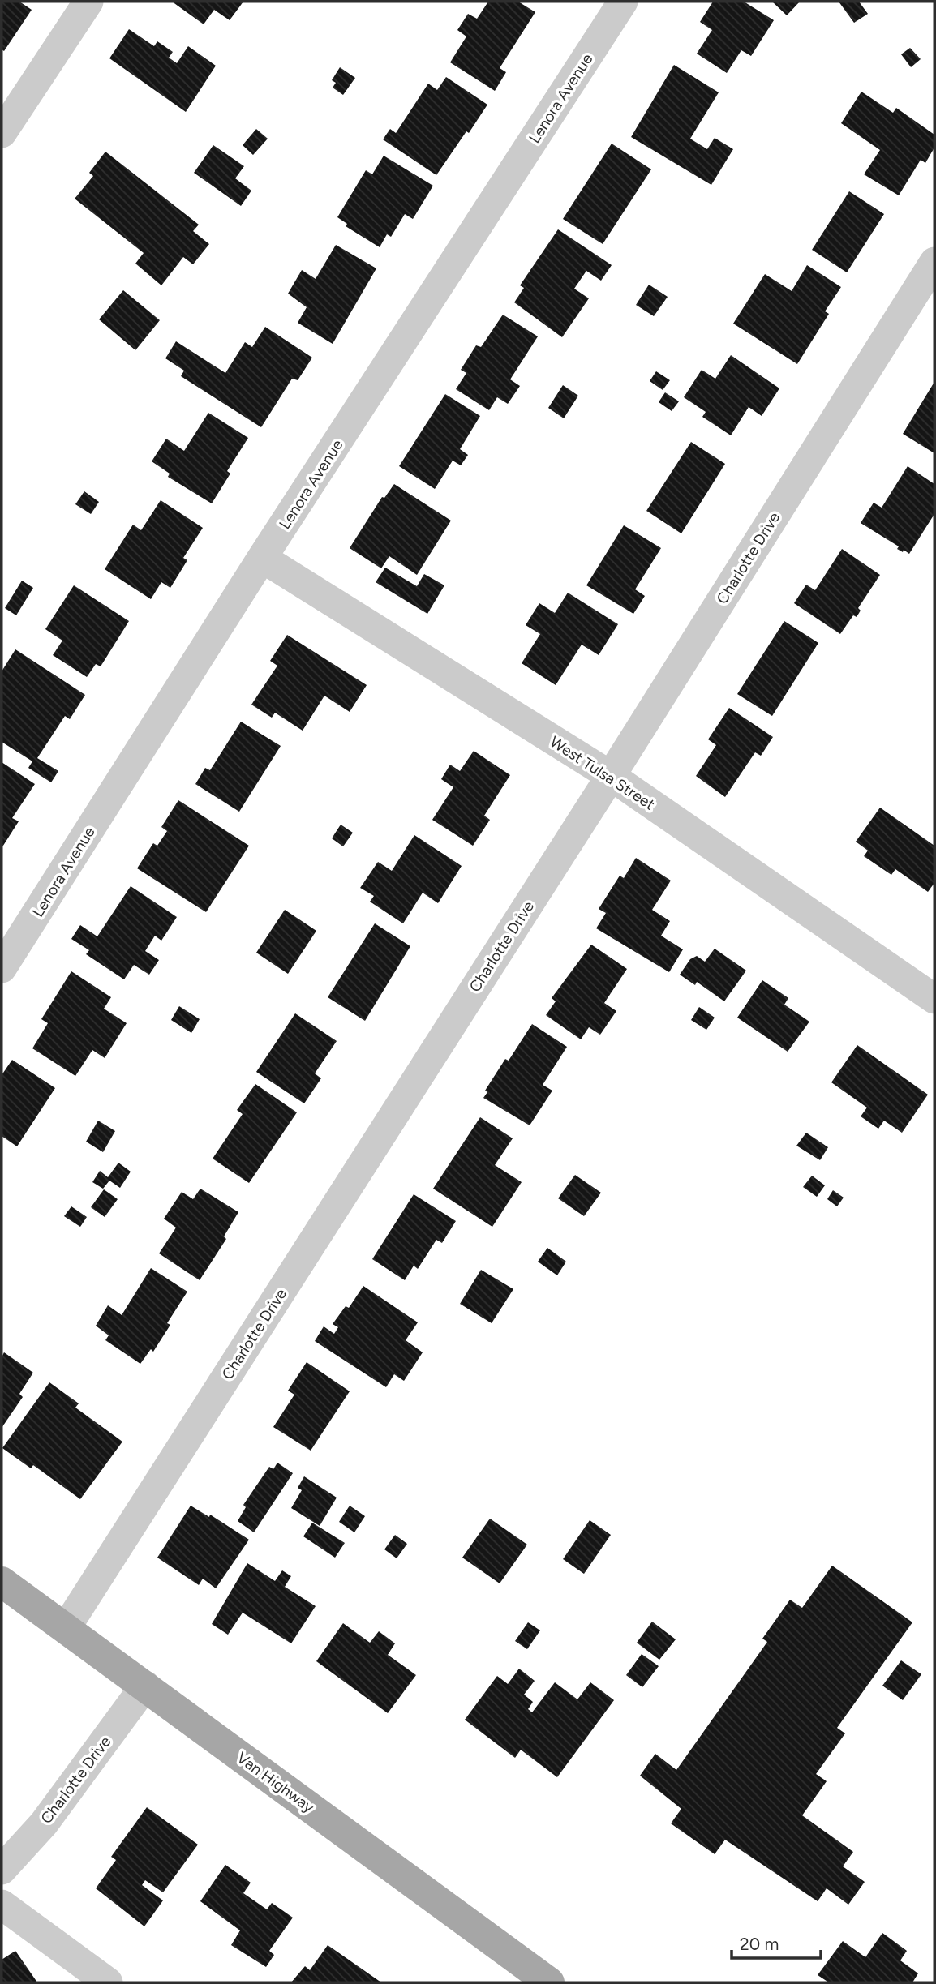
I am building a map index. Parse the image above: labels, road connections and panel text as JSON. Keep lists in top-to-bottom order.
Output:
{
  "streets": {
    "main road": ["Van Highway"],
    "street": ["Lenora Avenue", "Charlotte Drive", "West Tulsa Street"]
  },
  "crossings": [
    ["Lenora Avenue", "West Tulsa Street"],
    ["Charlotte Drive", "West Tulsa Street"],
    ["Charlotte Drive", "Van Highway"]
  ],
  "scale_bar": "20 m"
}
